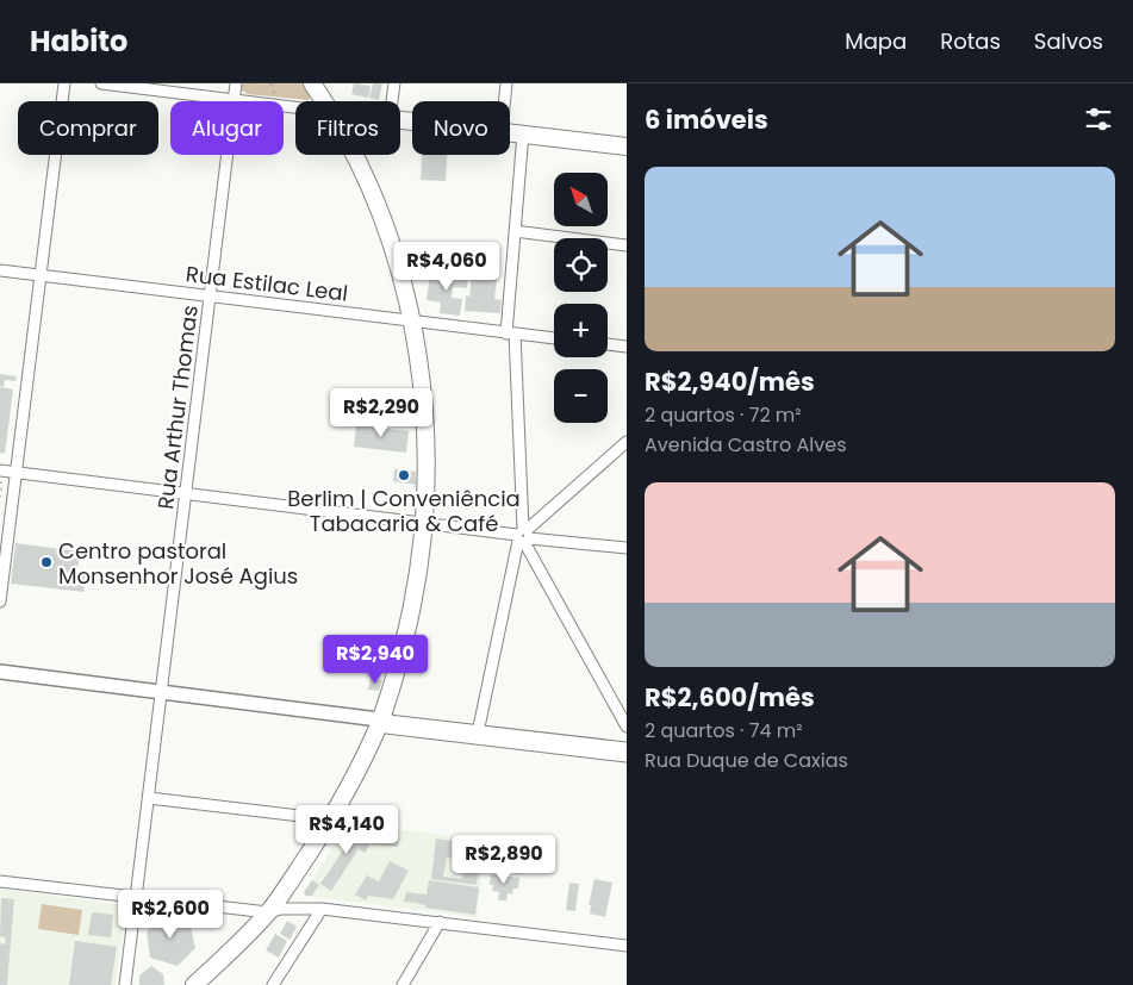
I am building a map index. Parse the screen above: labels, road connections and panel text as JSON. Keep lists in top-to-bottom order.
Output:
{
  "streets": {
    "street": ["Rua Estilac Leal", "Rua Arthur Thomas"]
  },
  "crossings": [
    ["Rua Estilac Leal", "Rua Arthur Thomas"]
  ],
  "places": ["Berlim | Conveniência Tabacaria & Café", "Centro pastoral Monsenhor José Agius"],
  "north": "top left",
  "page": {
    "header": "Habito",
    "nav": ["Mapa", "Rotas", "Salvos"],
    "heading": "6 imóveis",
    "chip": [
      "Comprar",
      "Alugar",
      "Filtros",
      "Novo"
    ],
    "list": [
      {
        "name": "R$2,940/mês",
        "note": "2 quartos · 72 m² · Avenida Castro Alves"
      },
      {
        "name": "R$2,600/mês",
        "note": "2 quartos · 74 m² · Rua Duque de Caxias"
      }
    ],
    "map_buttons": ["+", "−"],
    "price": [
      "R$4,060",
      "R$2,290",
      "R$2,940",
      "R$4,140",
      "R$2,890",
      "R$2,600"
    ]
  }
}
